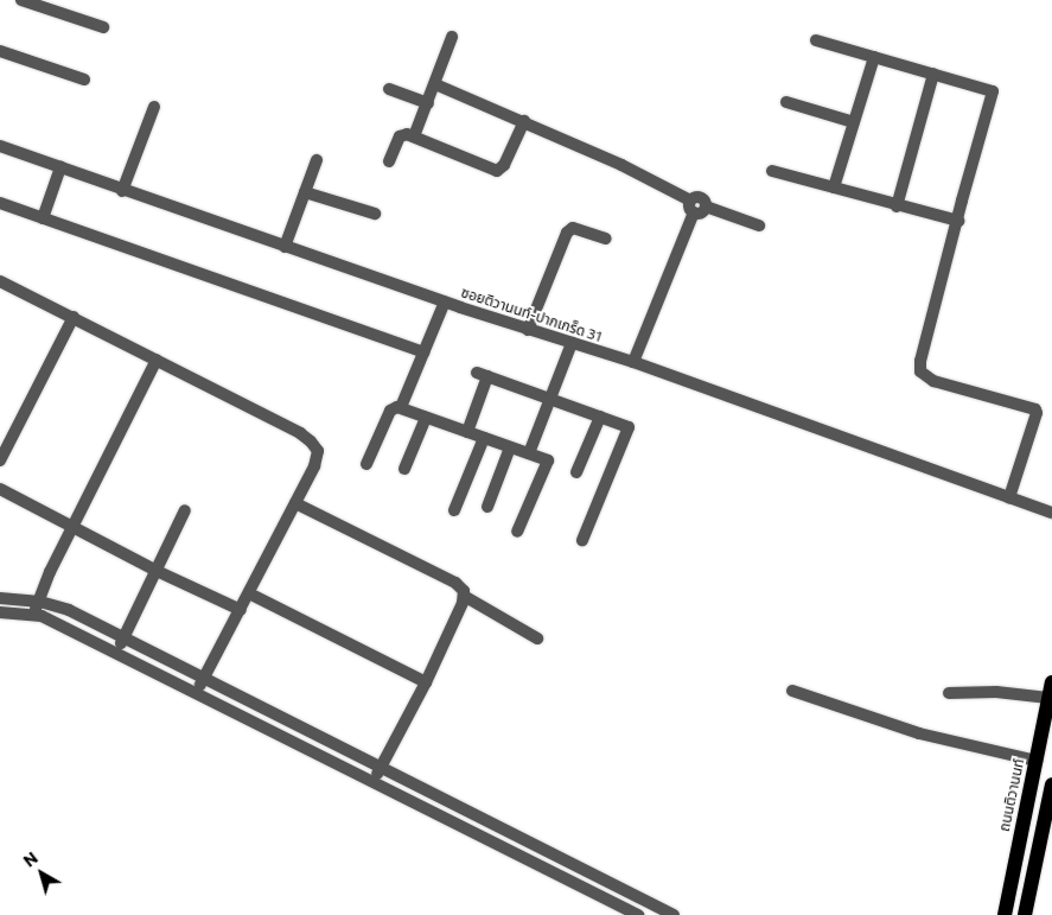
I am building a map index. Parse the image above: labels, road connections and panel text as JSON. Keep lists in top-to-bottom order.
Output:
{
  "streets": {
    "main road": ["ถนนติวานนท์"],
    "street": ["ซอยติวานนท์-ปากเกร็ด 31"]
  },
  "north": "top left"
}
